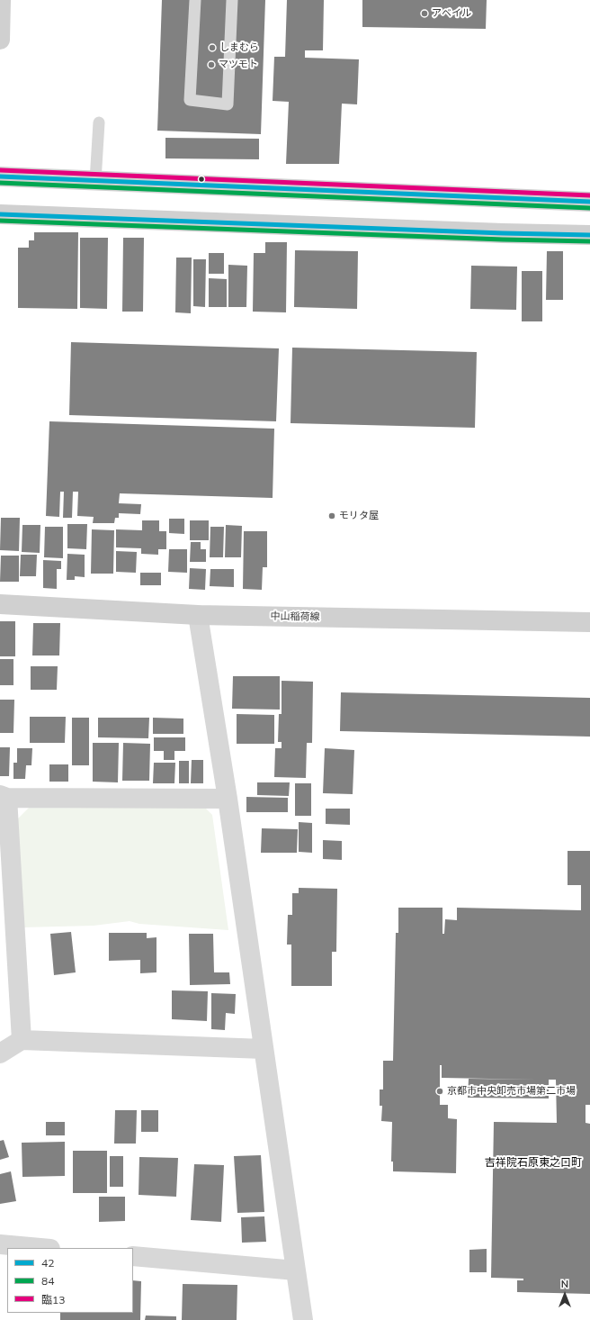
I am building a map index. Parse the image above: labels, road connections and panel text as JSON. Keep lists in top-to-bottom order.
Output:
{
  "streets": {
    "street": ["中山稲荷線"]
  },
  "districts": ["吉祥院石原東之口町"],
  "places": [
    "アベイル",
    "しまむら",
    "マツモト",
    "モリタ屋",
    "京都市中央卸売市場第二市場"
  ],
  "lines": ["transit line 臨13", "transit line 42", "transit line 84"],
  "legend": ["42", "84", "臨13"],
  "north": "top"
}
